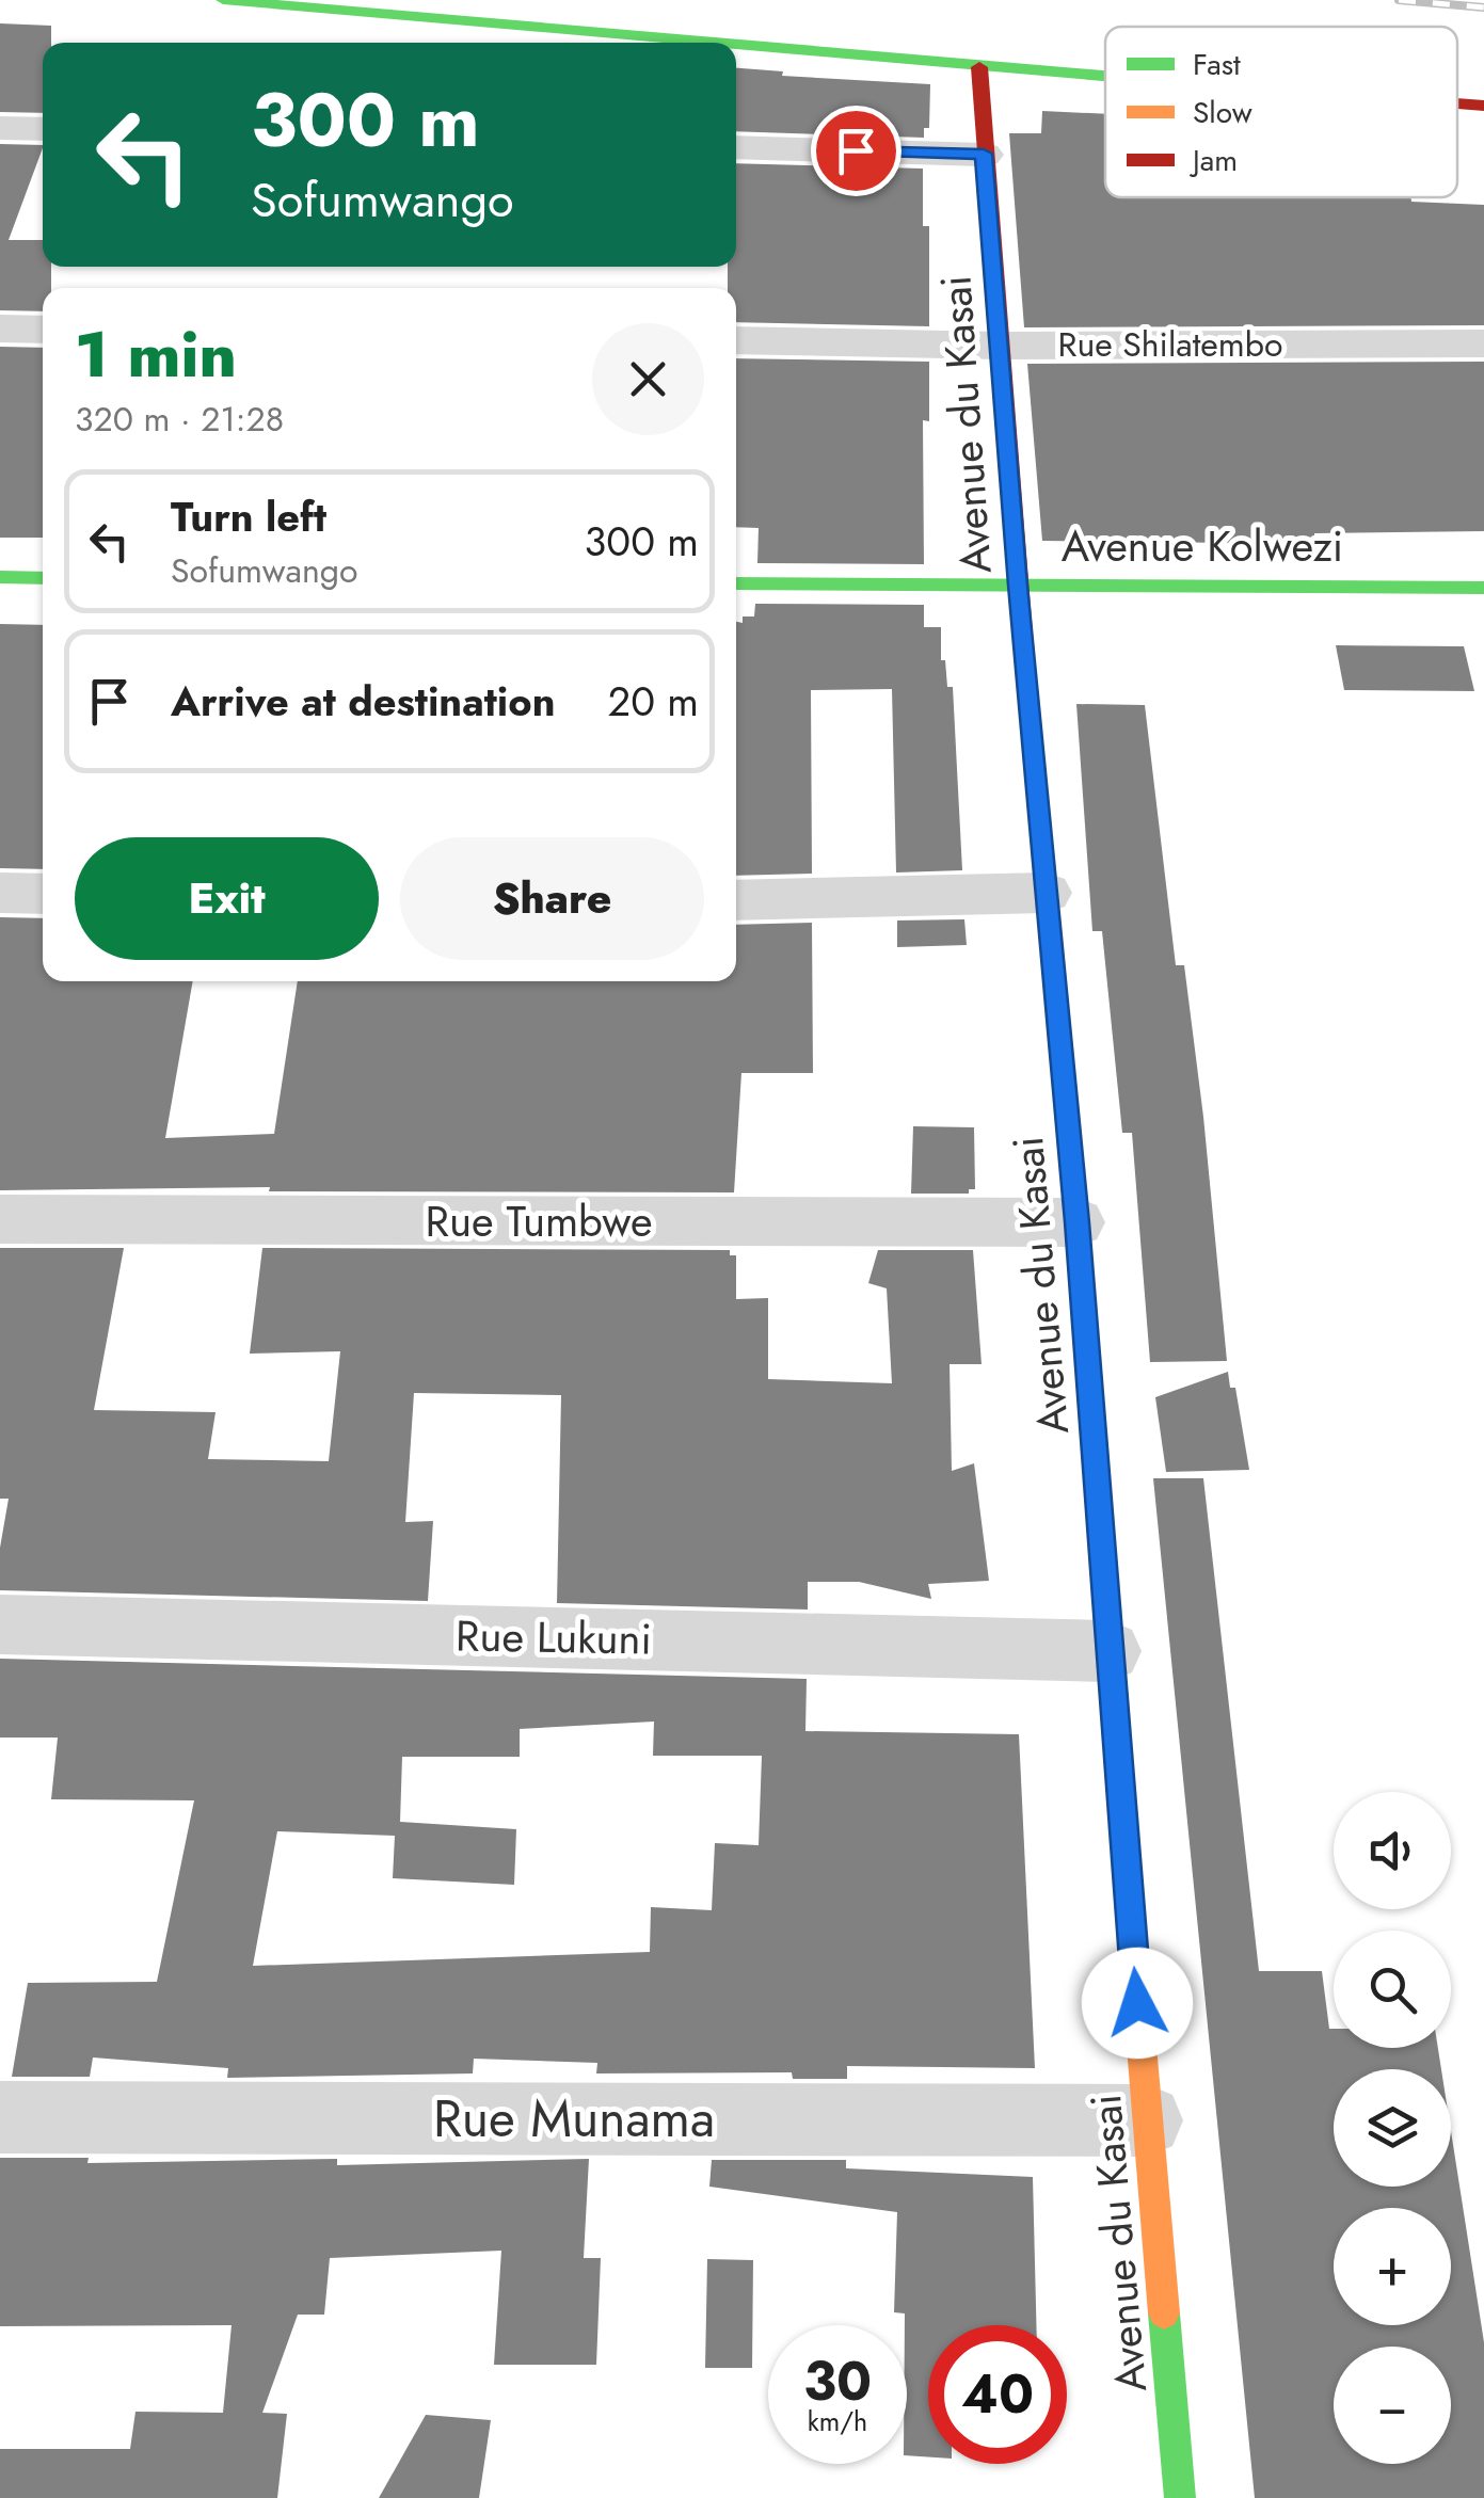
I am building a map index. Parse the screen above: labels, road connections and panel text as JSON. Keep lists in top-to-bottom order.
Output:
{
  "streets": {
    "street": [
      "Rue Shilatembo",
      "Avenue du Kasai",
      "Avenue Kolwezi",
      "Rue Tumbwe",
      "Rue Lukuni",
      "Rue Munama"
    ]
  },
  "crossings": [
    ["Rue Shilatembo", "Avenue du Kasai"],
    ["Avenue du Kasai", "Avenue Kolwezi"],
    ["Avenue du Kasai", "Rue Tumbwe"],
    ["Avenue du Kasai", "Rue Lukuni"],
    ["Avenue du Kasai", "Rue Munama"]
  ],
  "legend": ["Fast", "Slow", "Jam"],
  "page": {
    "turn": ["300 m", "Sofumwango"],
    "heading": ["1 min", "320 m · 21:28"],
    "list": [
      {
        "name": "Turn left",
        "note": "Sofumwango",
        "value": "300 m"
      },
      {
        "name": "Arrive at destination",
        "value": "20 m"
      }
    ],
    "buttons": ["Exit", "Share"],
    "map_buttons": ["+", "−"],
    "speed": "30 km/h",
    "limit": "40"
  }
}
